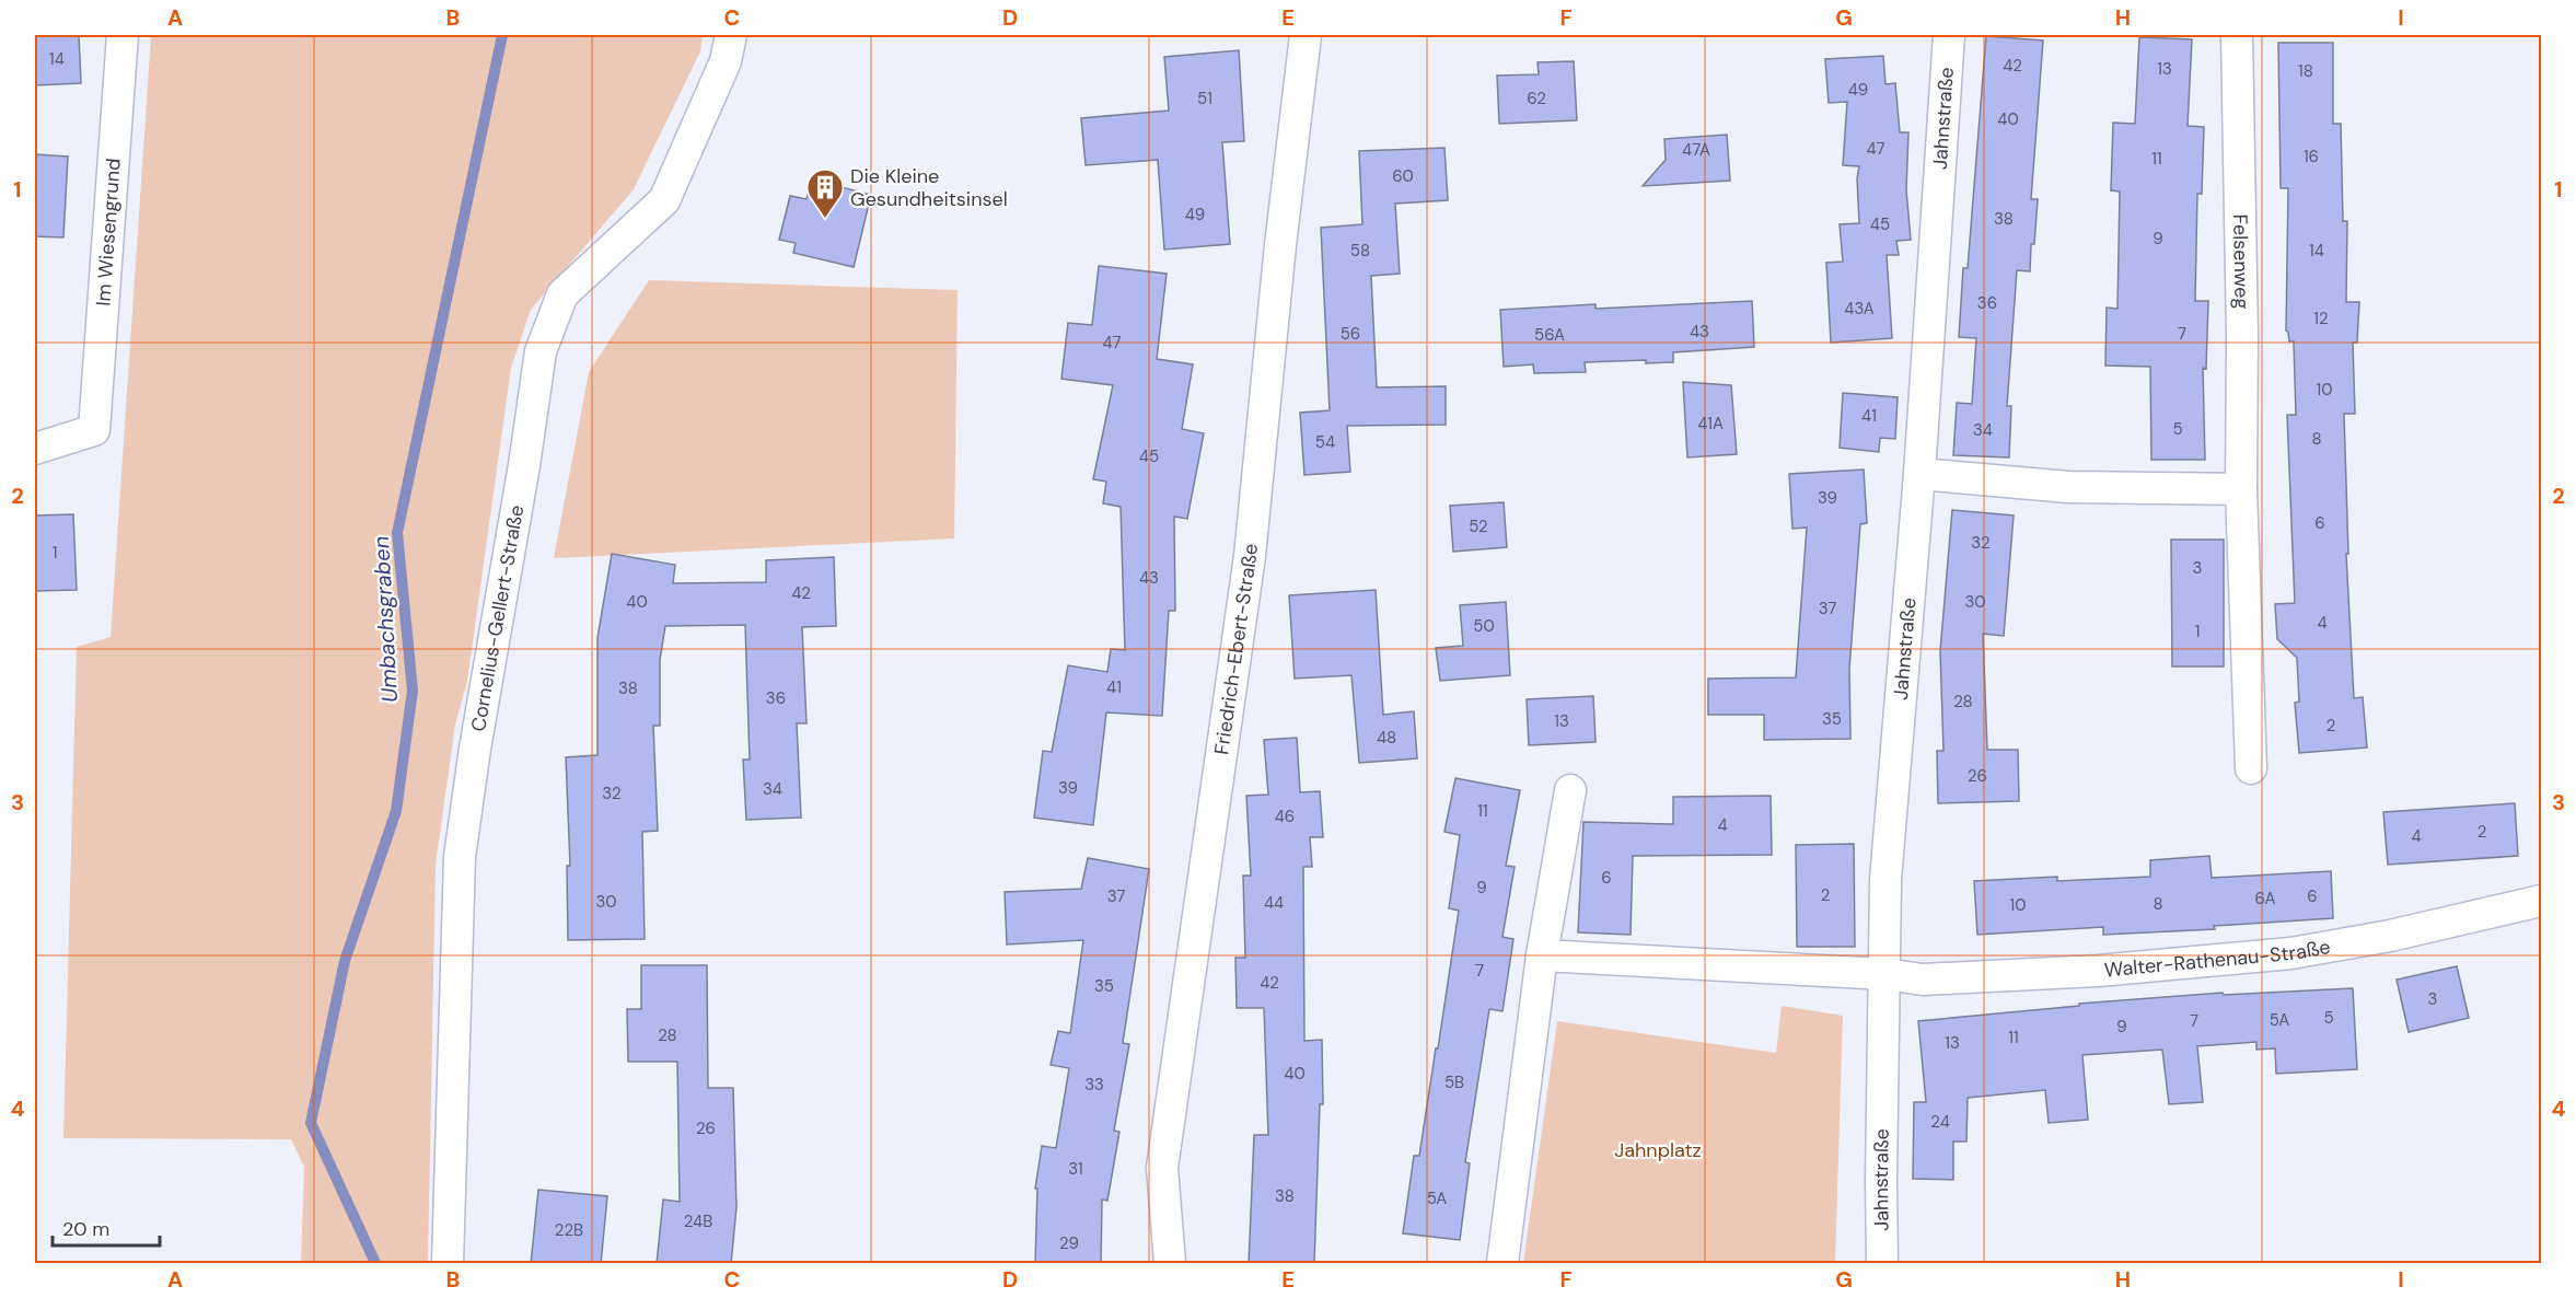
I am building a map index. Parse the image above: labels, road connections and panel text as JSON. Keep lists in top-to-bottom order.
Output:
{
  "streets": {
    "street": [
      "Jahnstraße",
      "Im Wiesengrund",
      "Felsenweg",
      "Cornelius-Gellert-Straße",
      "Friedrich-Ebert-Straße",
      "Walter-Rathenau-Straße"
    ]
  },
  "crossings": [
    ["Jahnstraße", "Walter-Rathenau-Straße"]
  ],
  "water": ["Umbachsgraben"],
  "parks": ["Jahnplatz"],
  "places": {
    "building": ["Die Kleine Gesundheitsinsel"]
  },
  "house_numbers": [
    "14",
    "42",
    "13",
    "18",
    "49",
    "51",
    "62",
    "40",
    "47",
    "47A",
    "16",
    "11",
    "60",
    "49",
    "38",
    "45",
    "9",
    "58",
    "14",
    "36",
    "43A",
    "12",
    "43",
    "56",
    "7",
    "56A",
    "47",
    "10",
    "41",
    "41A",
    "5",
    "34",
    "8",
    "54",
    "45",
    "39",
    "6",
    "52",
    "32",
    "1",
    "3",
    "43",
    "42",
    "40",
    "30",
    "37",
    "4",
    "50",
    "1",
    "41",
    "38",
    "36",
    "28",
    "35",
    "13",
    "2",
    "48",
    "26",
    "39",
    "34",
    "32",
    "11",
    "46",
    "4",
    "2",
    "4",
    "6",
    "9",
    "2",
    "37",
    "6",
    "6A",
    "30",
    "44",
    "8",
    "10",
    "7",
    "42",
    "35",
    "3",
    "5",
    "5A",
    "7",
    "9",
    "28",
    "11",
    "13",
    "40",
    "5B",
    "33",
    "24",
    "26",
    "31",
    "38",
    "5A",
    "24B",
    "22B",
    "29"
  ],
  "scale_bar": "20 m",
  "grid": {
    "columns": [
      "A",
      "B",
      "C",
      "D",
      "E",
      "F",
      "G",
      "H",
      "I"
    ],
    "rows": [
      "1",
      "2",
      "3",
      "4"
    ]
  }
}
